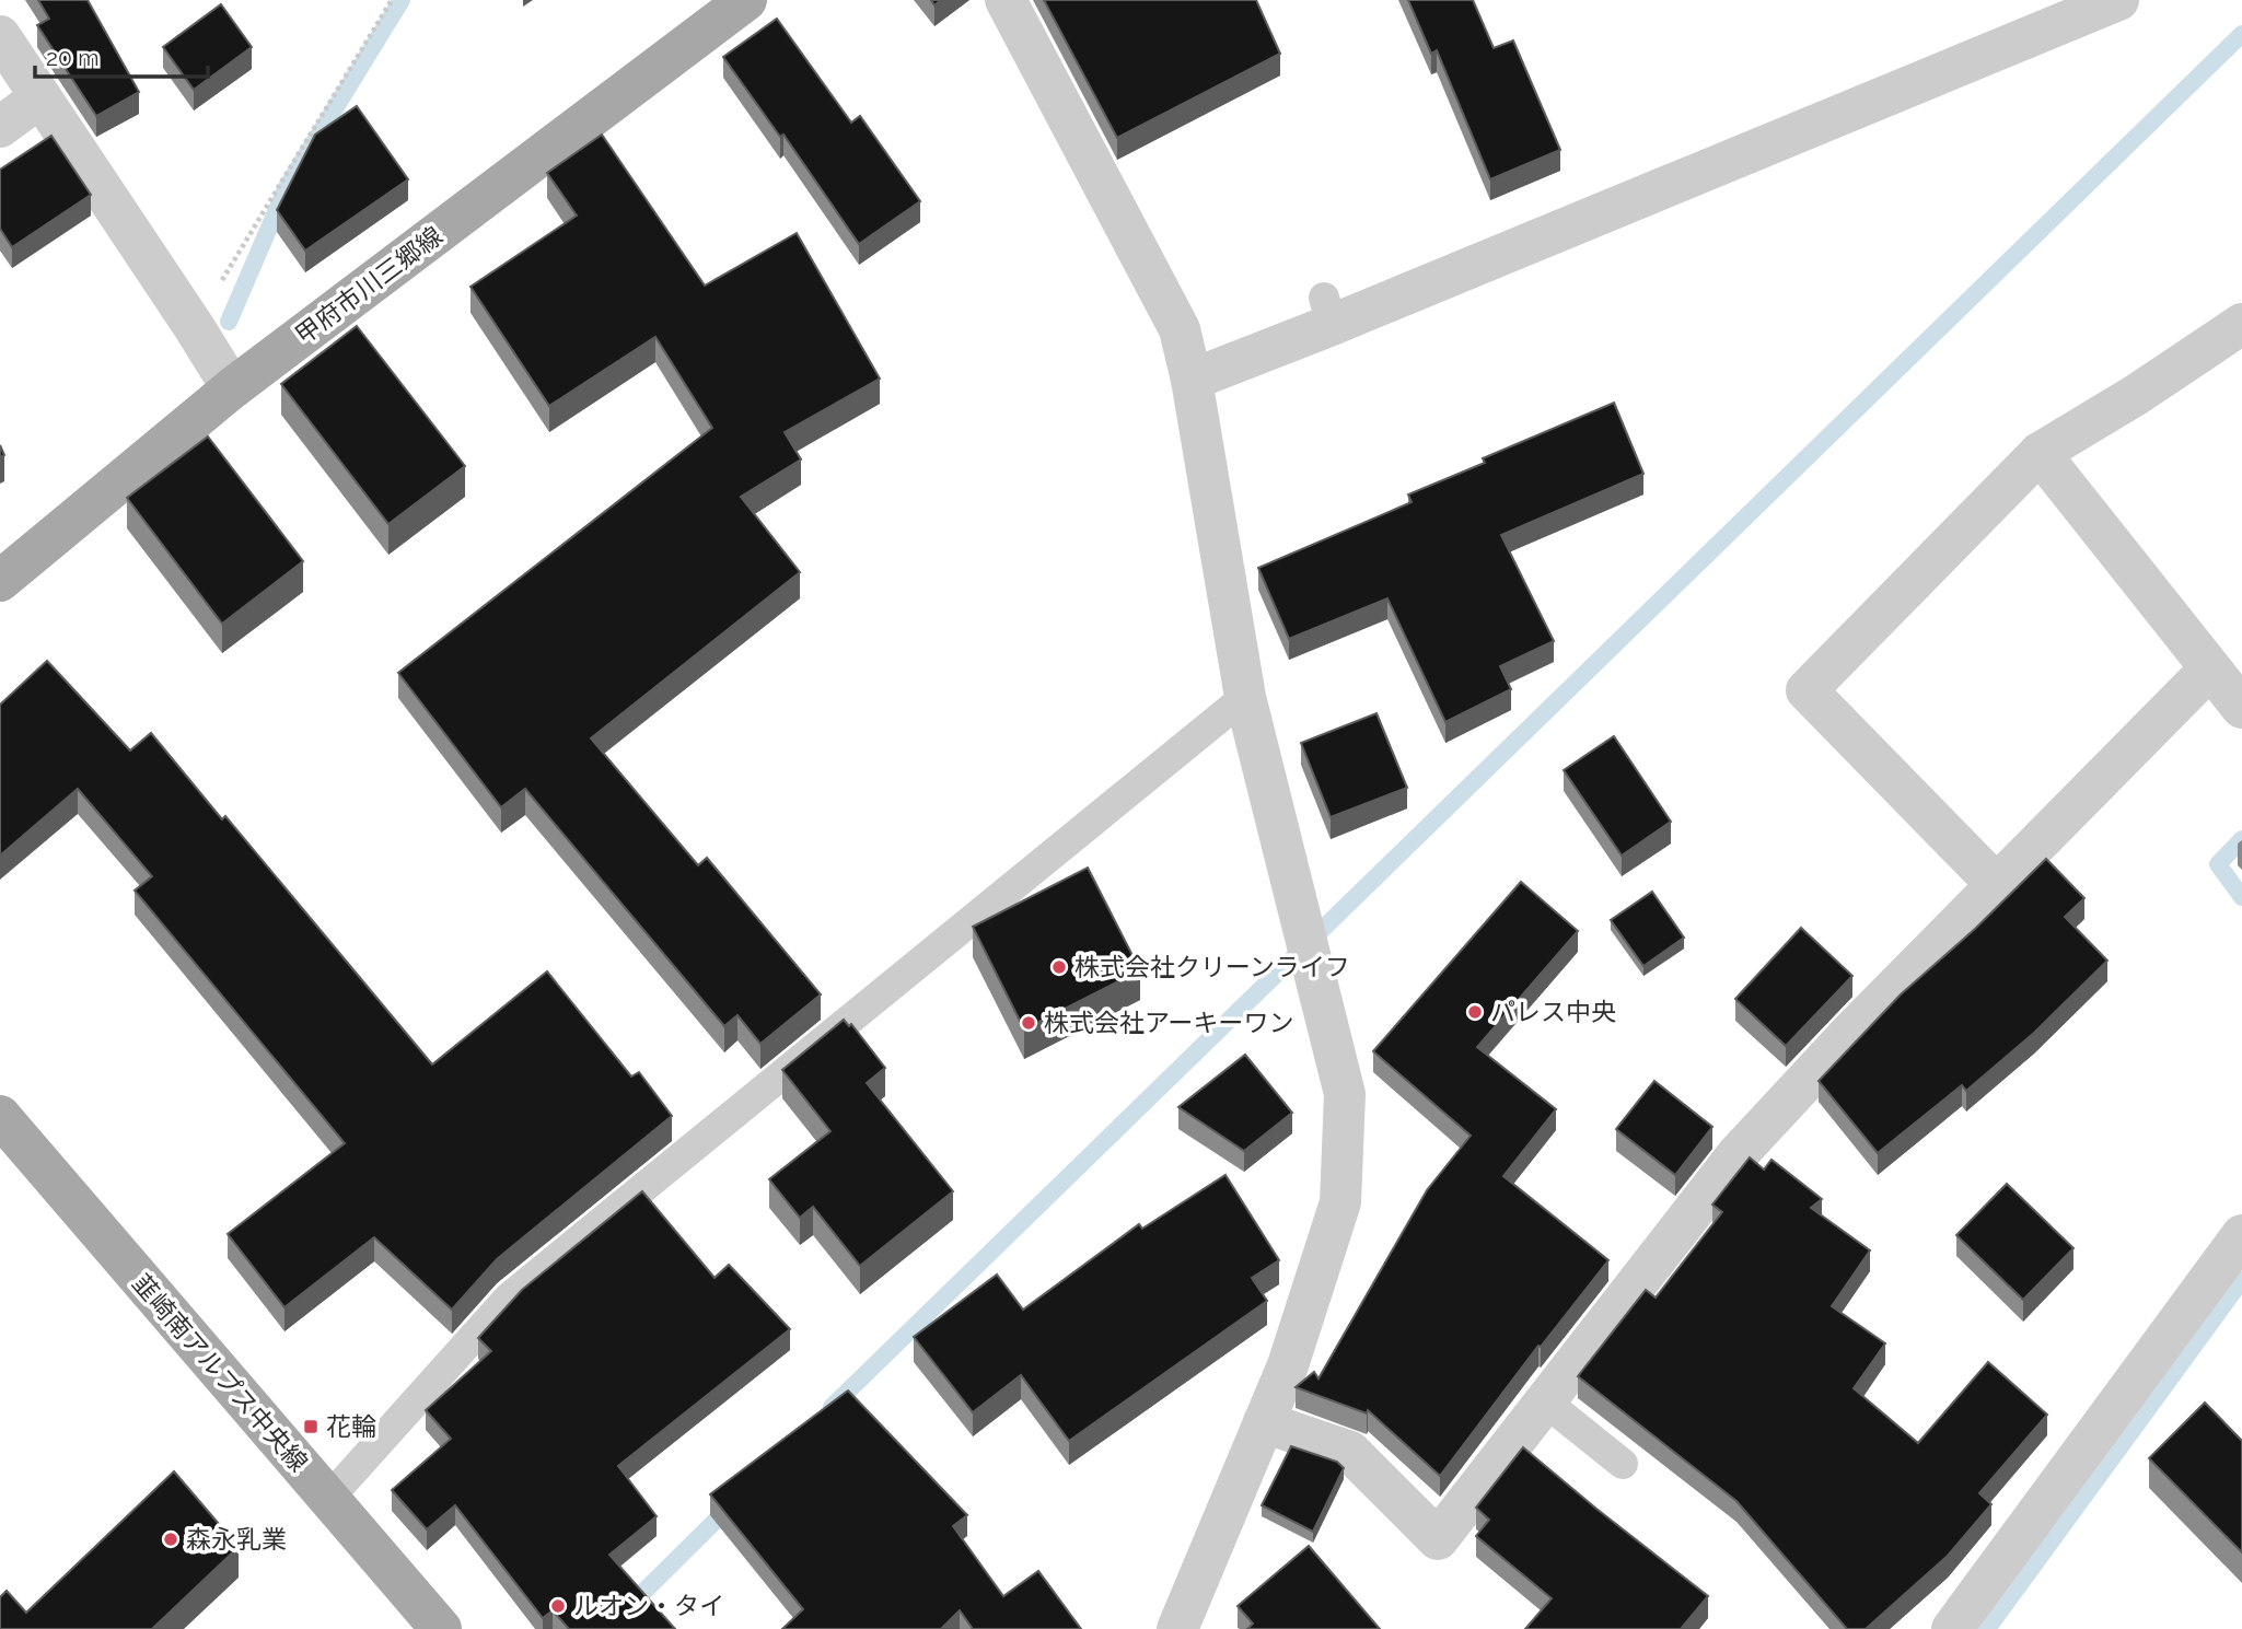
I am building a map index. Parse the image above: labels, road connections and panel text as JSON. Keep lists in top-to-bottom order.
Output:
{
  "streets": {
    "main road": ["甲府市川三郷線", "韮崎南アルプス中央線"]
  },
  "places": {
    "other": [
      "株式会社クリーンライフ",
      "パレス中央",
      "株式会社アーキーワン",
      "森永乳業",
      "ルオン・タイ"
    ],
    "transit": ["花輪"]
  },
  "scale_bar": "20 m"
}
